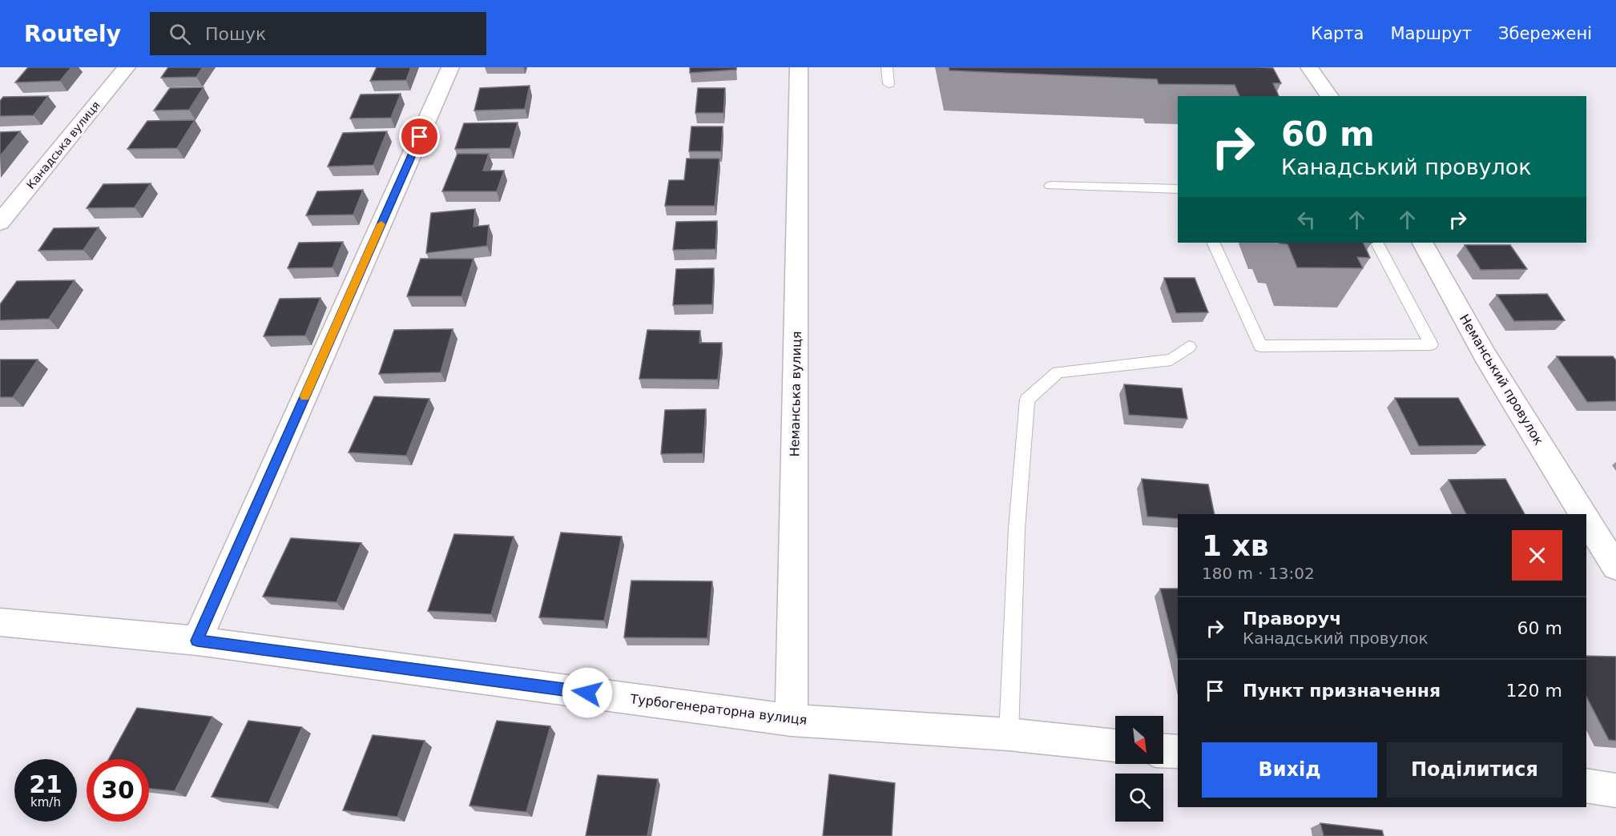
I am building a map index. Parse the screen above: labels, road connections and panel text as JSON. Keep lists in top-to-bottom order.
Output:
{
  "streets": {
    "street": [
      "Канадська вулиця",
      "Неманський провулок",
      "Неманська вулиця",
      "Турбогенераторна вулиця"
    ]
  },
  "crossings": [
    ["Неманська вулиця", "Турбогенераторна вулиця"]
  ],
  "north": "bottom right",
  "page": {
    "header": "Routely",
    "search": "Пошук",
    "nav": ["Карта", "Маршрут", "Збережені"],
    "turn": ["60 m", "Канадський провулок"],
    "heading": ["1 хв", "180 m · 13:02"],
    "list": [
      {
        "name": "Праворуч",
        "note": "Канадський провулок",
        "value": "60 m"
      },
      {
        "name": "Пункт призначення",
        "value": "120 m"
      }
    ],
    "buttons": ["Вихід", "Поділитися"],
    "speed": "21 km/h",
    "limit": "30"
  }
}
